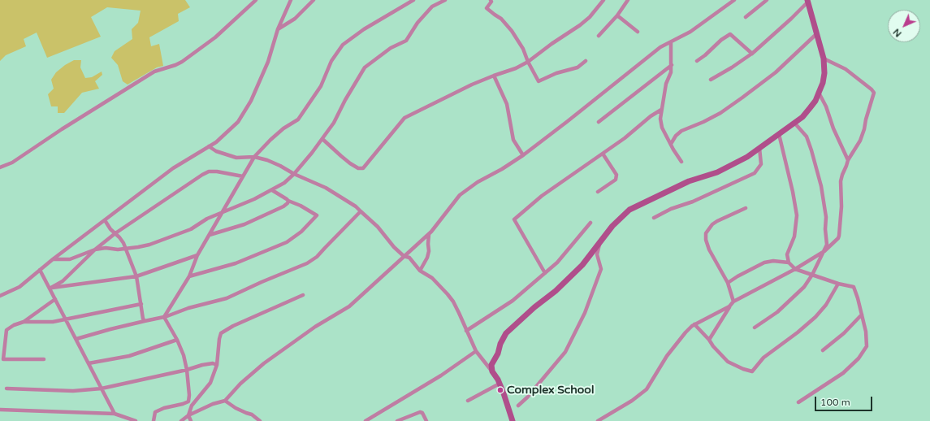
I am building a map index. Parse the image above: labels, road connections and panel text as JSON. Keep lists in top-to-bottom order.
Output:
{
  "places": ["Complex School"],
  "scale_bar": "100 m",
  "north": "bottom left"
}
